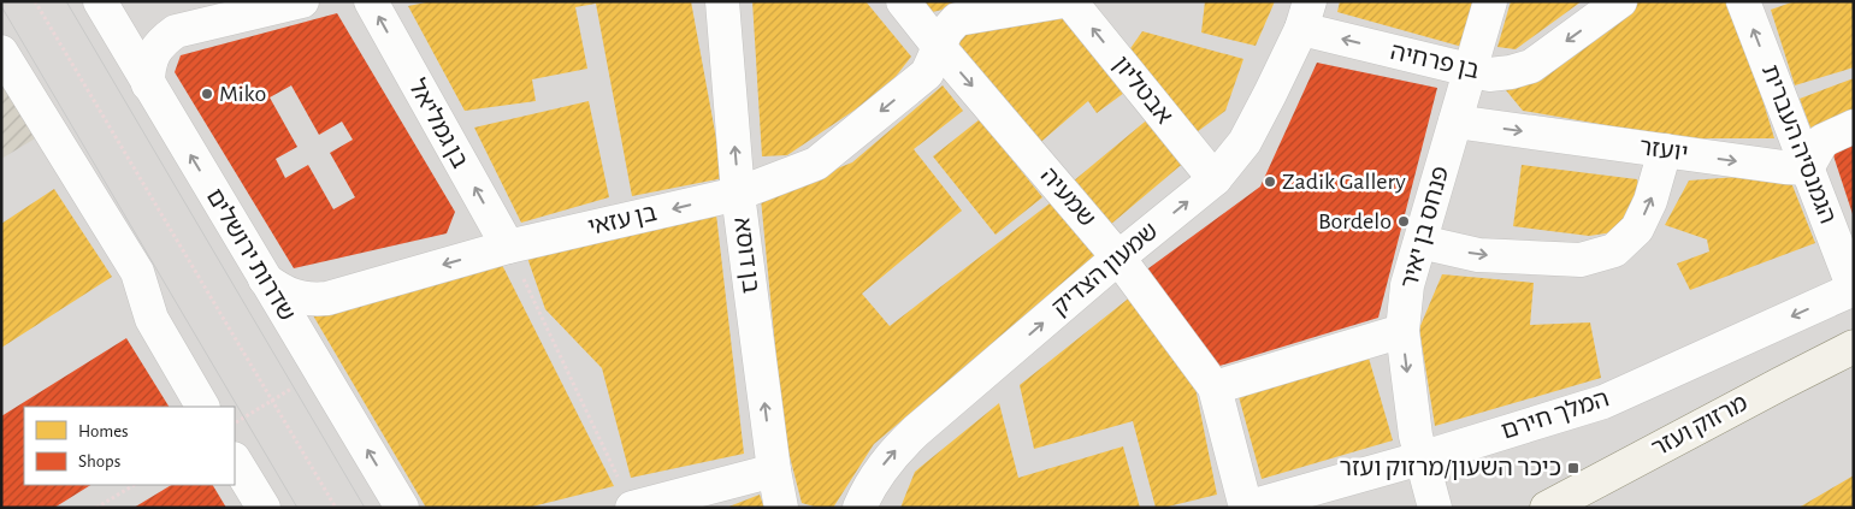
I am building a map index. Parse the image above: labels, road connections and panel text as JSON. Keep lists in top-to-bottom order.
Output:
{
  "streets": {
    "main road": ["מרזוק ועזר"],
    "street": [
      "בן פרחיה",
      "אבטליון",
      "בן גמליאל",
      "הגמנסיה העברית",
      "יועזר",
      "שמעיה",
      "בן עזאי",
      "פנחס בן יאיר",
      "שדרות ירושלים",
      "בן דוסא",
      "שמעון הצדיק",
      "המלך חירם"
    ]
  },
  "crossings": [
    ["בן פרחיה", "פנחס בן יאיר"],
    ["בן פרחיה", "שמעון הצדיק"],
    ["אבטליון", "שמעון הצדיק"],
    ["בן גמליאל", "בן עזאי"],
    ["הגמנסיה העברית", "יועזר"],
    ["הגמנסיה העברית", "המלך חירם"],
    ["יועזר", "פנחס בן יאיר"],
    ["שמעיה", "בן עזאי"],
    ["שמעיה", "שמעון הצדיק"],
    ["שמעיה", "המלך חירם"],
    ["בן עזאי", "שדרות ירושלים"],
    ["בן עזאי", "בן דוסא"],
    ["פנחס בן יאיר", "המלך חירם"]
  ],
  "one_way": [
    "בן פרחיה",
    "אבטליון",
    "בן גמליאל",
    "הגמנסיה העברית",
    "יועזר",
    "שמעיה",
    "בן עזאי",
    "בן דוסא",
    "שמעון הצדיק",
    "המלך חירם"
  ],
  "places": {
    "other": ["Miko", "Zadik Gallery", "Bordelo"],
    "transit": ["כיכר השעון/מרזוק ועזר"]
  },
  "legend": ["Homes", "Shops"]
}
